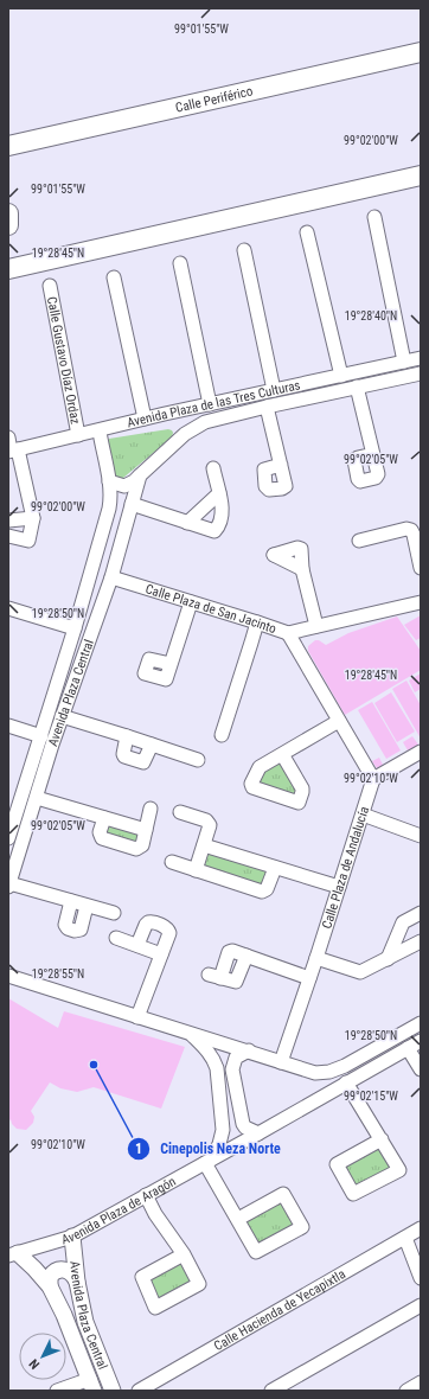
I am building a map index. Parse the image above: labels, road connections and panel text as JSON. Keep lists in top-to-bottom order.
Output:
{
  "streets": {
    "highway": ["Calle Periférico"],
    "main road": ["Avenida Plaza Central"],
    "street": [
      "Calle Gustavo Díaz Ordaz",
      "Avenida Plaza de las Tres Culturas",
      "Calle Plaza de San Jacinto",
      "Calle Plaza de Andalucía",
      "Avenida Plaza de Aragón",
      "Calle Hacienda de Yecapixtla"
    ]
  },
  "crossings": [
    ["Calle Gustavo Díaz Ordaz", "Avenida Plaza de las Tres Culturas"],
    ["Avenida Plaza de las Tres Culturas", "Avenida Plaza Central"],
    ["Calle Plaza de San Jacinto", "Avenida Plaza Central"],
    ["Avenida Plaza Central", "Avenida Plaza de Aragón"]
  ],
  "places": ["Cinepolis Neza Norte"],
  "north": "bottom left",
  "coordinates": [
    "99°01'55\"W",
    "99°02'00\"W",
    "19°28'45\"N",
    "19°28'40\"N",
    "99°02'05\"W",
    "19°28'50\"N",
    "99°02'10\"W",
    "19°28'55\"N",
    "99°02'15\"W"
  ]
}
